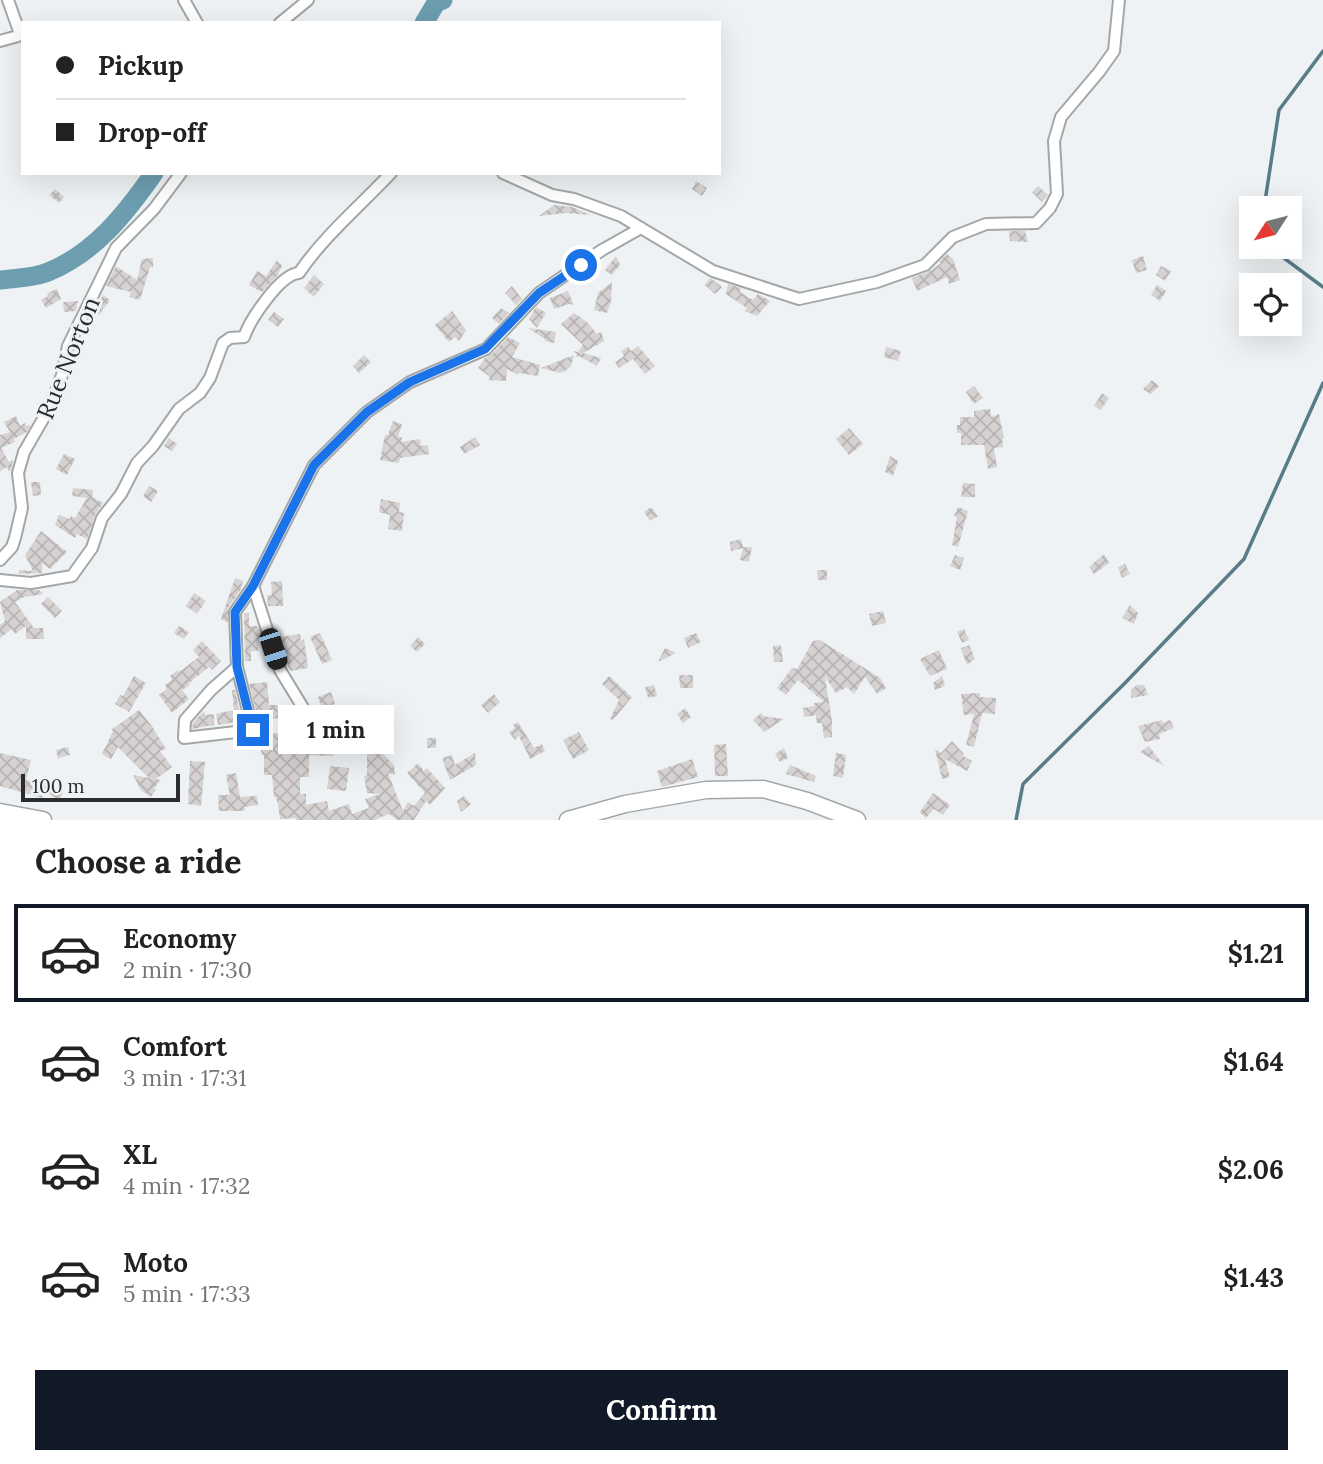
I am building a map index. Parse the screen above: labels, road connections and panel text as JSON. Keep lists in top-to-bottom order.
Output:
{
  "streets": {
    "street": ["Rue Norton"]
  },
  "scale_bar": "100 m",
  "north": "bottom left",
  "page": {
    "banner": ["Pickup", "Drop-off"],
    "bubble": "1 min",
    "scale": "100 m",
    "heading": "Choose a ride",
    "list": [
      {
        "name": "Economy",
        "note": "2 min · 17:30",
        "value": "$1.21"
      },
      {
        "name": "Comfort",
        "note": "3 min · 17:31",
        "value": "$1.64"
      },
      {
        "name": "XL",
        "note": "4 min · 17:32",
        "value": "$2.06"
      },
      {
        "name": "Moto",
        "note": "5 min · 17:33",
        "value": "$1.43"
      }
    ],
    "buttons": "Confirm"
  }
}
